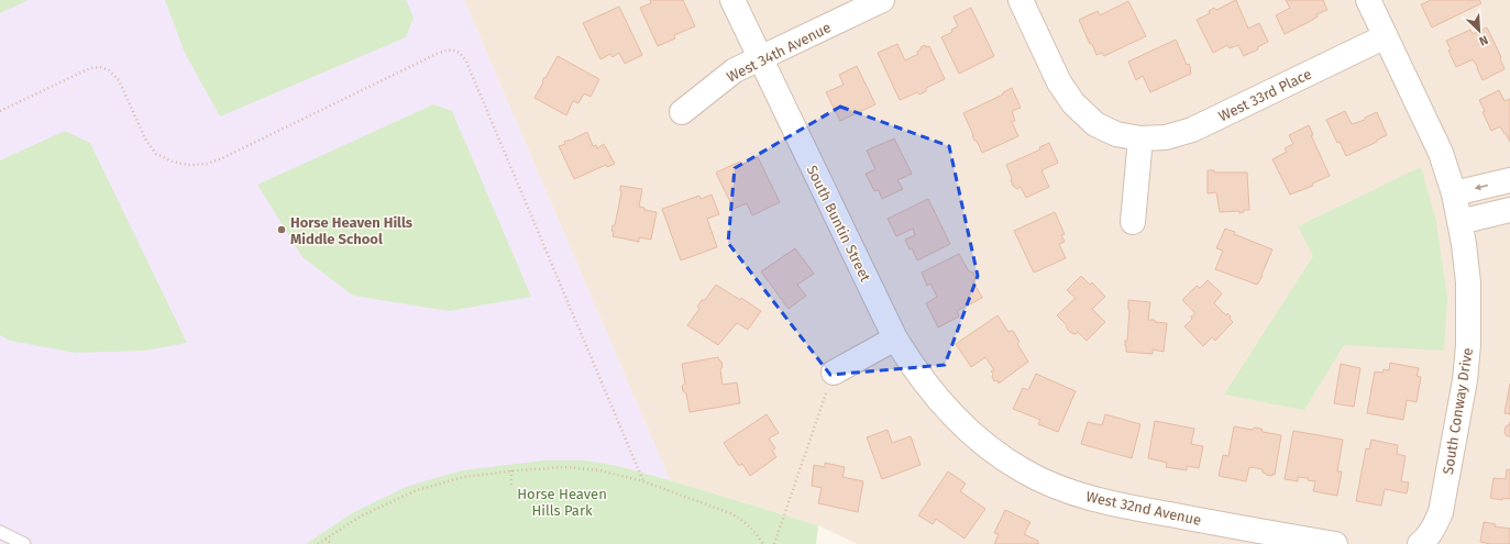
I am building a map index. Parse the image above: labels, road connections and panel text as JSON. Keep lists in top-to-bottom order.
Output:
{
  "streets": {
    "street": [
      "West 34th Avenue",
      "West 33rd Place",
      "South Buntin Street",
      "South Conway Drive",
      "West 32nd Avenue"
    ]
  },
  "crossings": [
    ["West 34th Avenue", "South Buntin Street"],
    ["West 33rd Place", "South Conway Drive"],
    ["South Buntin Street", "West 32nd Avenue"]
  ],
  "parks": ["Horse Heaven Hills Park"],
  "places": ["Horse Heaven Hills Middle School"],
  "north": "bottom right"
}
